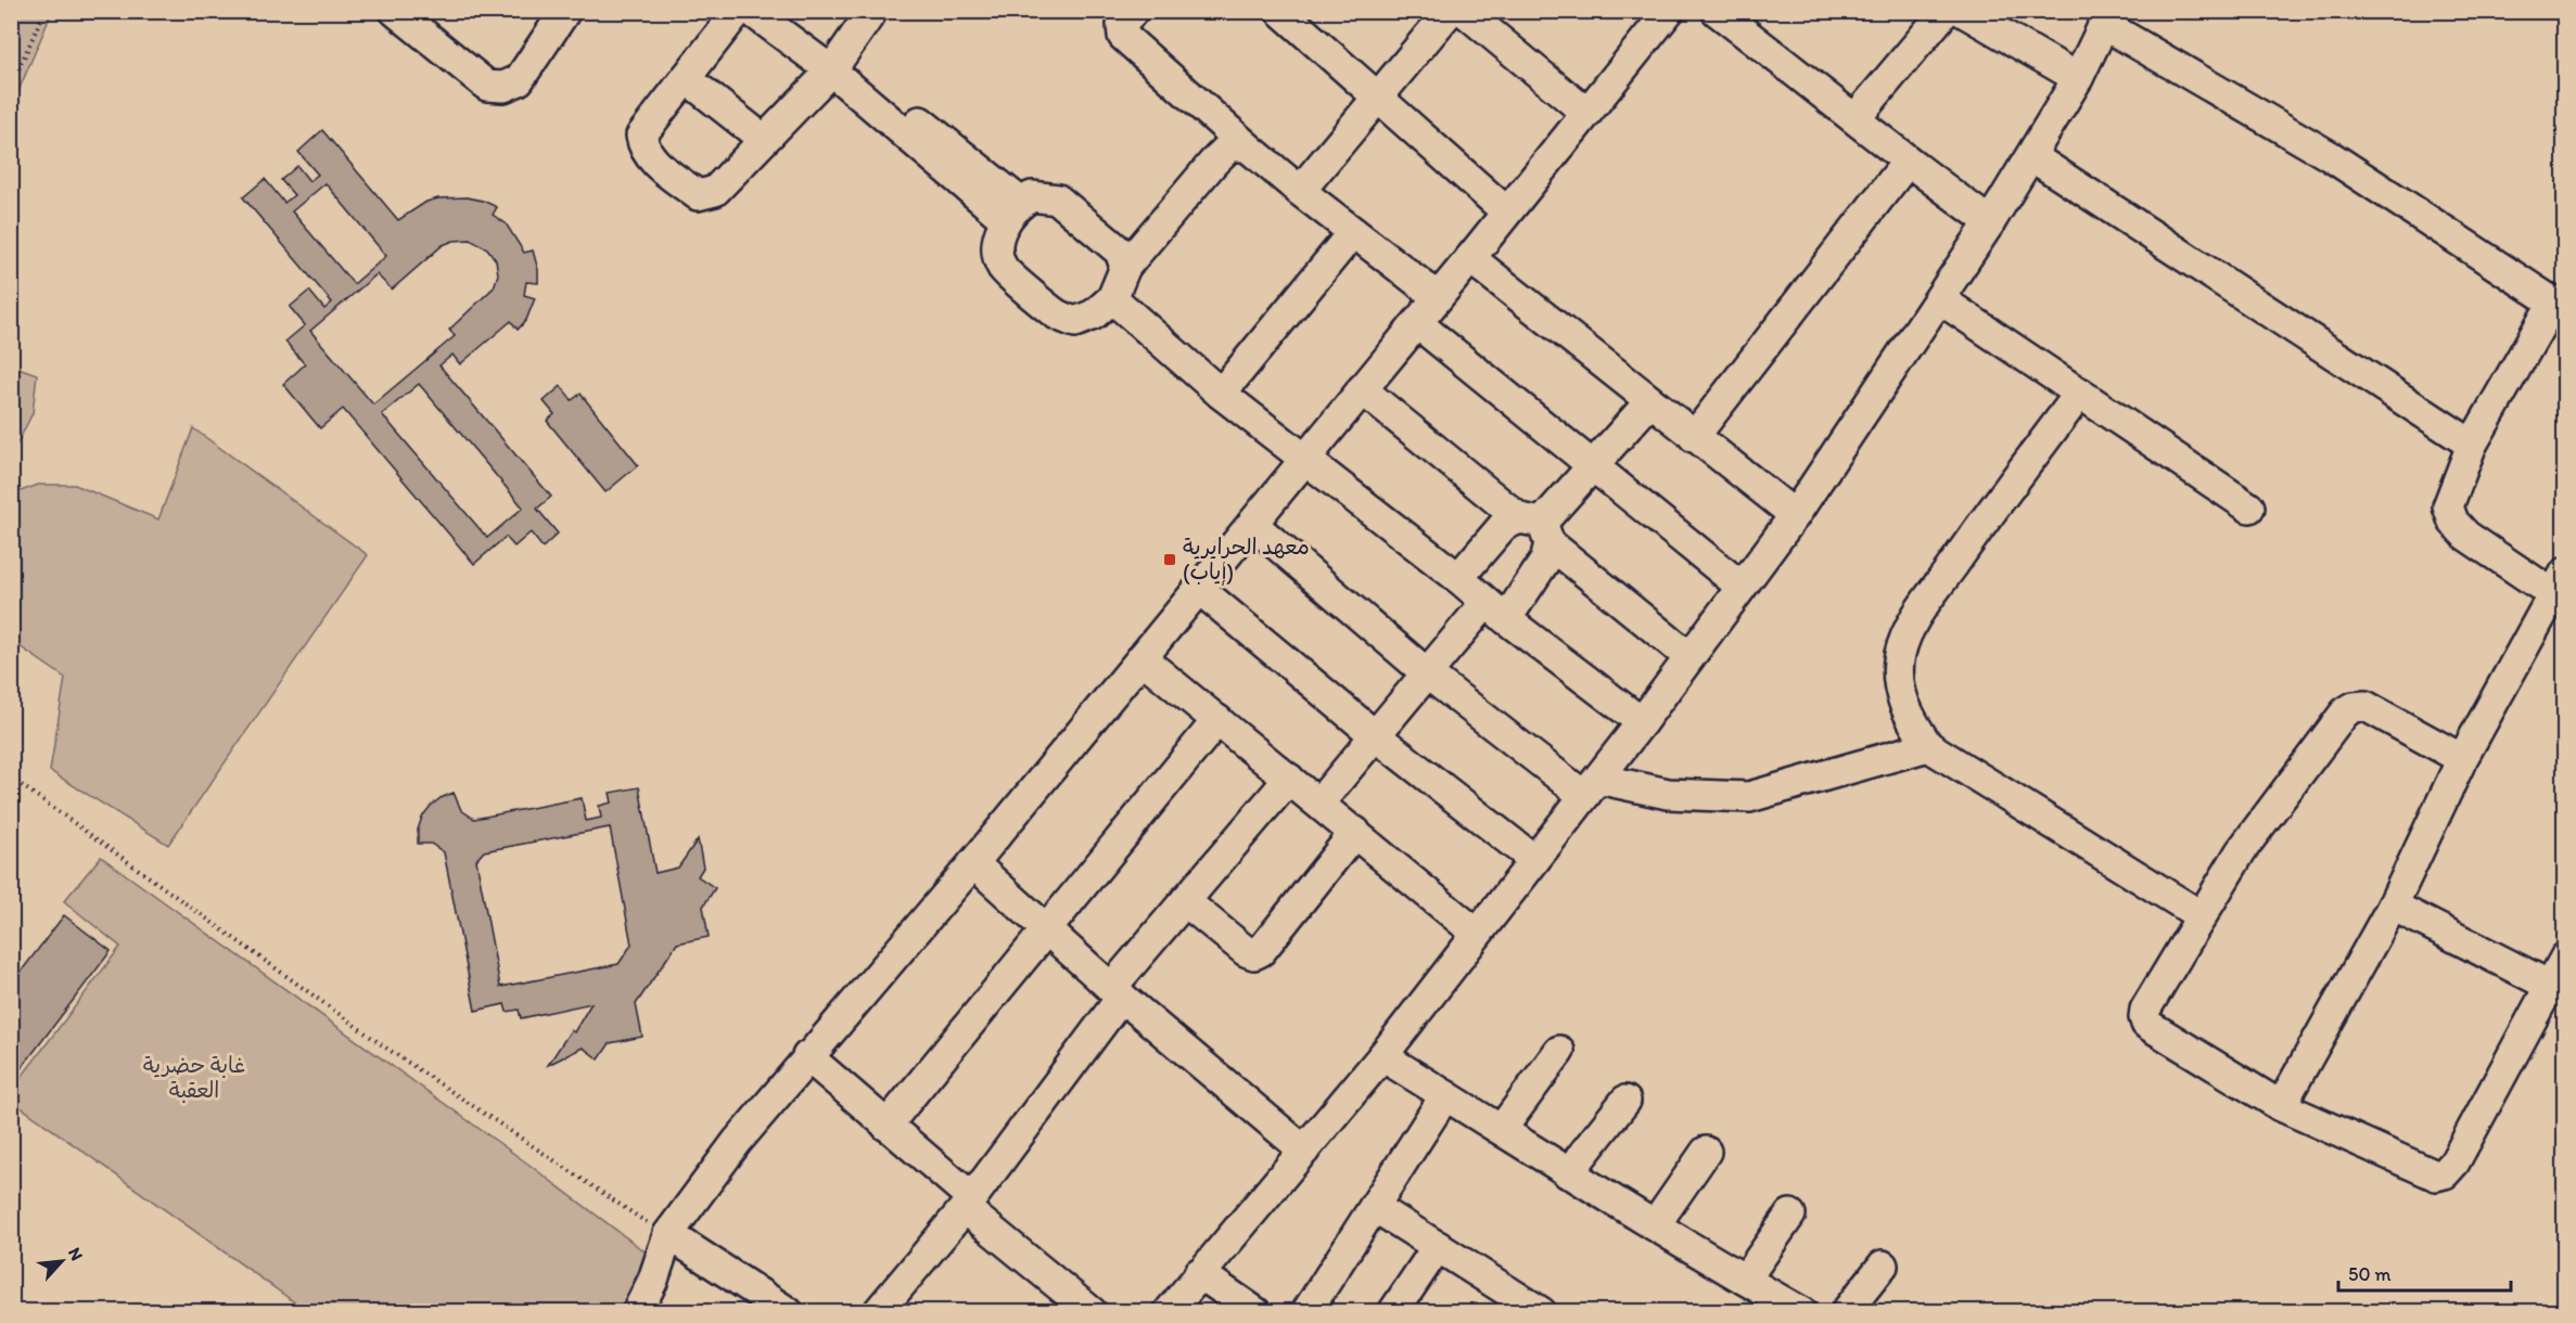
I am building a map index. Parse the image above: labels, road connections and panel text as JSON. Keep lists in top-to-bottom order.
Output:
{
  "parks": ["غابة حضرية العقبة"],
  "places": {
    "transit": ["معهد الحرايرية (إياب)"]
  },
  "scale_bar": "50 m",
  "north": "top right"
}
